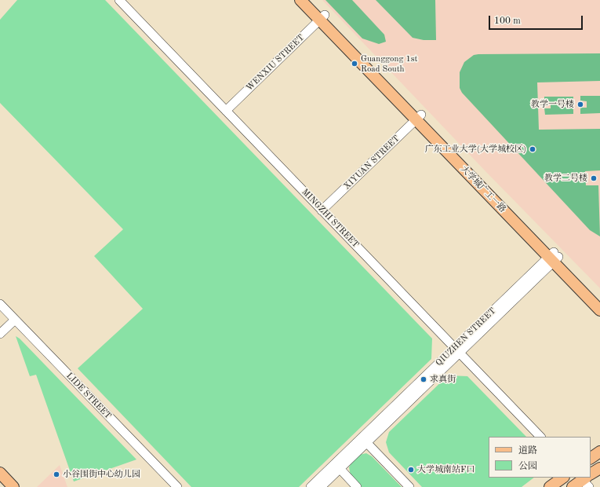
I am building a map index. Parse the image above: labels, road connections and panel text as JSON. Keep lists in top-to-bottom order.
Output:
{
  "streets": {
    "main road": ["大学城广工一路"],
    "street": [
      "WENXIU STREET",
      "XIYUAN STREET",
      "MINGZHI STREET",
      "QIUZHEN STREET",
      "LIDE STREET"
    ]
  },
  "crossings": [
    ["WENXIU STREET", "大学城广工一路"],
    ["WENXIU STREET", "MINGZHI STREET"],
    ["XIYUAN STREET", "大学城广工一路"],
    ["XIYUAN STREET", "MINGZHI STREET"],
    ["大学城广工一路", "QIUZHEN STREET"],
    ["MINGZHI STREET", "QIUZHEN STREET"]
  ],
  "places": [
    "Guanggong 1st Road South",
    "教学一号楼",
    "广东工业大学(大学城校区)",
    "教学二号楼",
    "求真街",
    "大学城南站F口",
    "小谷围街中心幼儿园"
  ],
  "legend": ["道路", "公园"],
  "scale_bar": "100 m"
}
